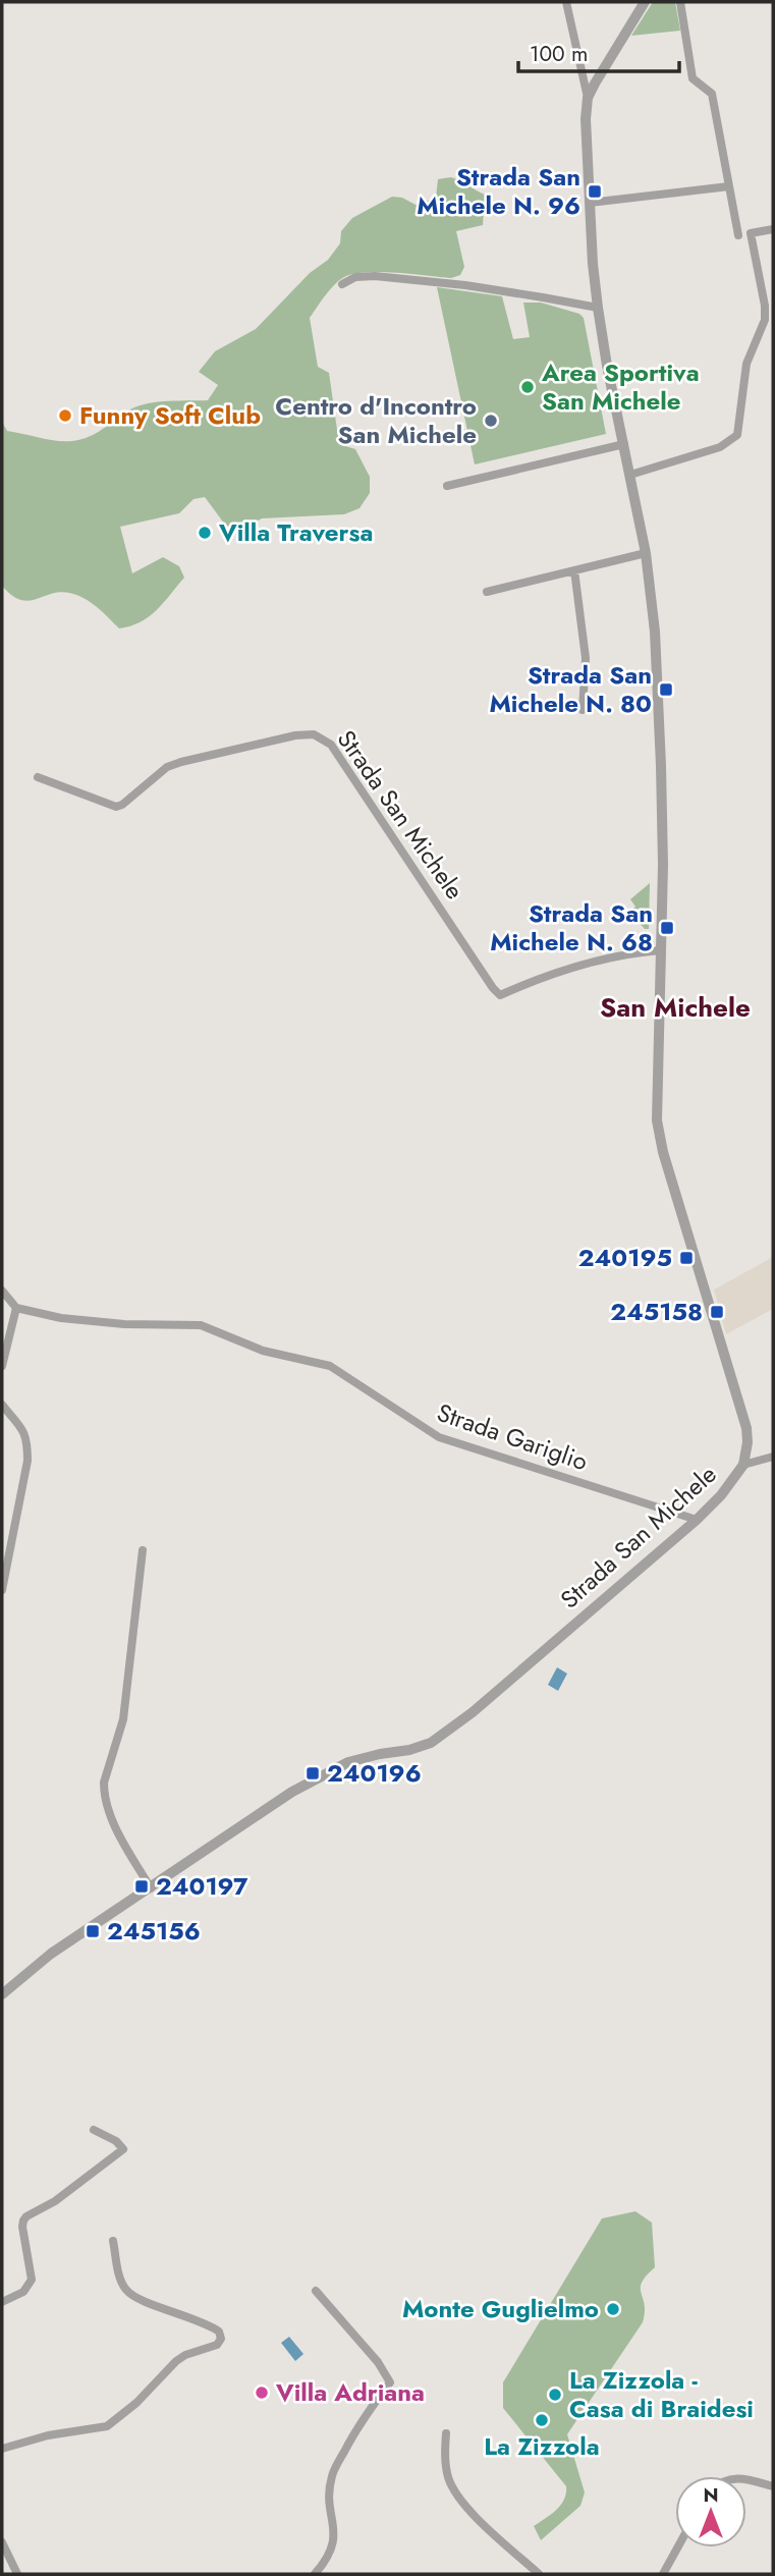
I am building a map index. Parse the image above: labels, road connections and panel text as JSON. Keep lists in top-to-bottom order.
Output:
{
  "streets": {
    "street": ["Strada San Michele", "Strada Gariglio"]
  },
  "crossings": [
    ["Strada San Michele", "Strada Gariglio"]
  ],
  "districts": ["San Michele"],
  "places": {
    "transit": [
      "Strada San Michele N. 96",
      "Strada San Michele N. 80",
      "Strada San Michele N. 68",
      "240195",
      "245158",
      "240196",
      "240197",
      "245156"
    ],
    "other": [
      "Area Sportiva San Michele",
      "Funny Soft Club",
      "Centro d'Incontro San Michele",
      "Villa Traversa",
      "Monte Guglielmo",
      "Villa Adriana",
      "La Zizzola - Casa di Braidesi",
      "La Zizzola"
    ]
  },
  "scale_bar": "100 m",
  "north": "top"
}
